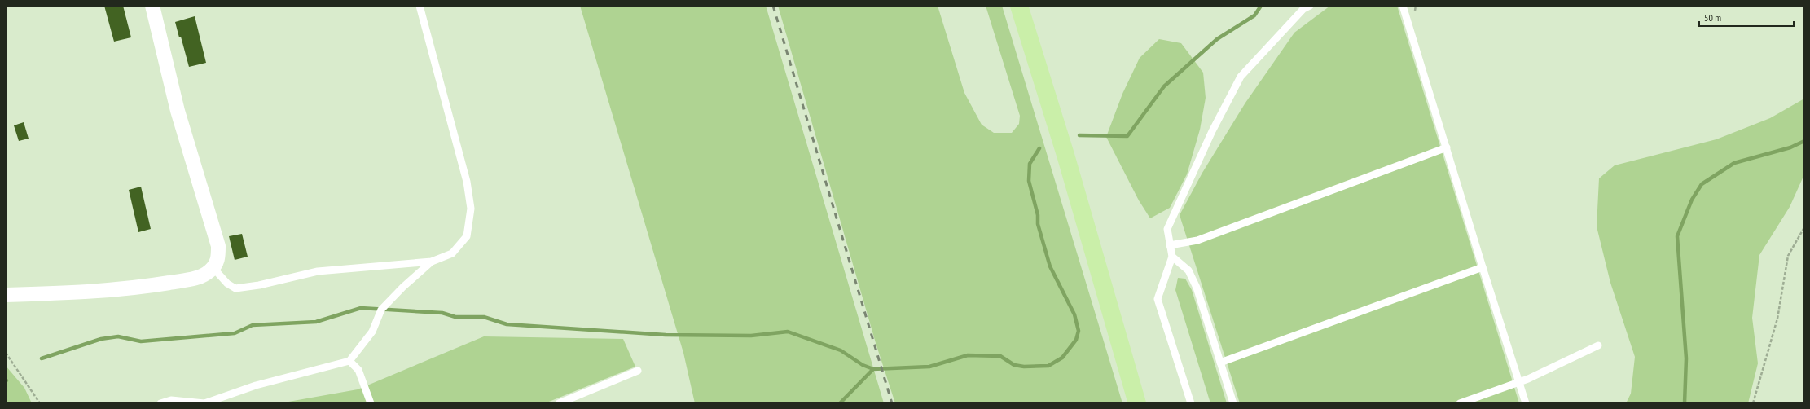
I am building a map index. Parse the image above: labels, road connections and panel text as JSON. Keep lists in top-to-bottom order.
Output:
{
  "scale_bar": "50 m"
}
